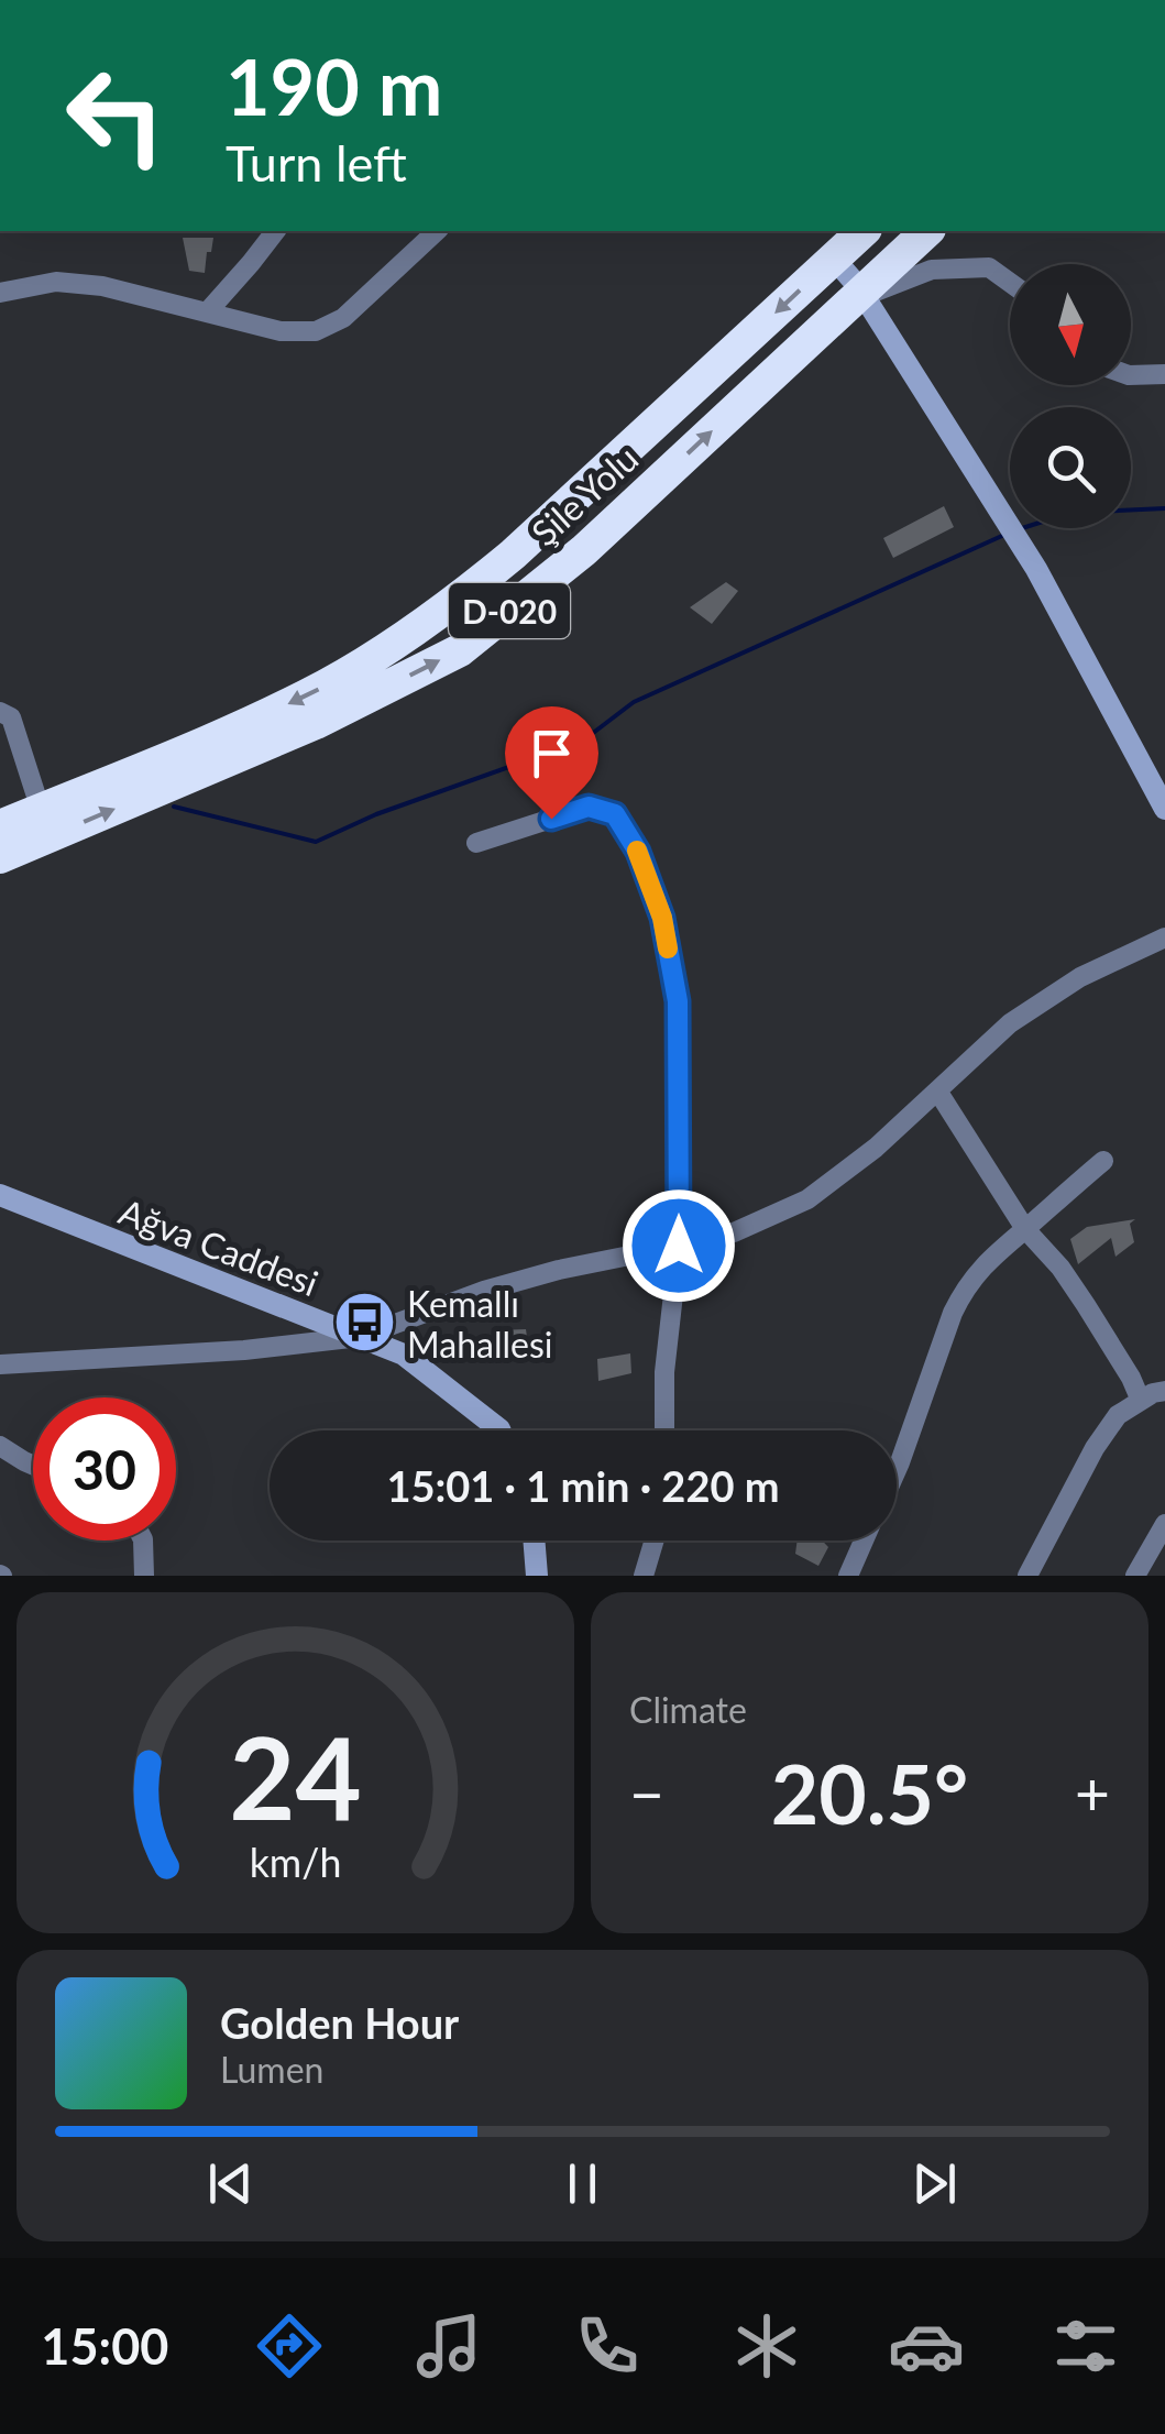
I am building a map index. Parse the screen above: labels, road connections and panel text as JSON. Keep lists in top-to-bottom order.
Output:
{
  "streets": {
    "highway": ["Şile Yolu", "D-020"],
    "street": ["Ağva Caddesi"]
  },
  "places": {
    "bus stop": ["Kemallı Mahallesi"]
  },
  "north": "bottom",
  "page": {
    "turn": ["190 m", "Turn left"],
    "limit": "30",
    "trip": "15:01 · 1 min · 220 m",
    "tile": "Climate",
    "heat": ["−", "20.5°", "+"],
    "song": ["Golden Hour", "Lumen"],
    "tabs": "15:00",
    "gauge": ["24", "km/h"]
  }
}
